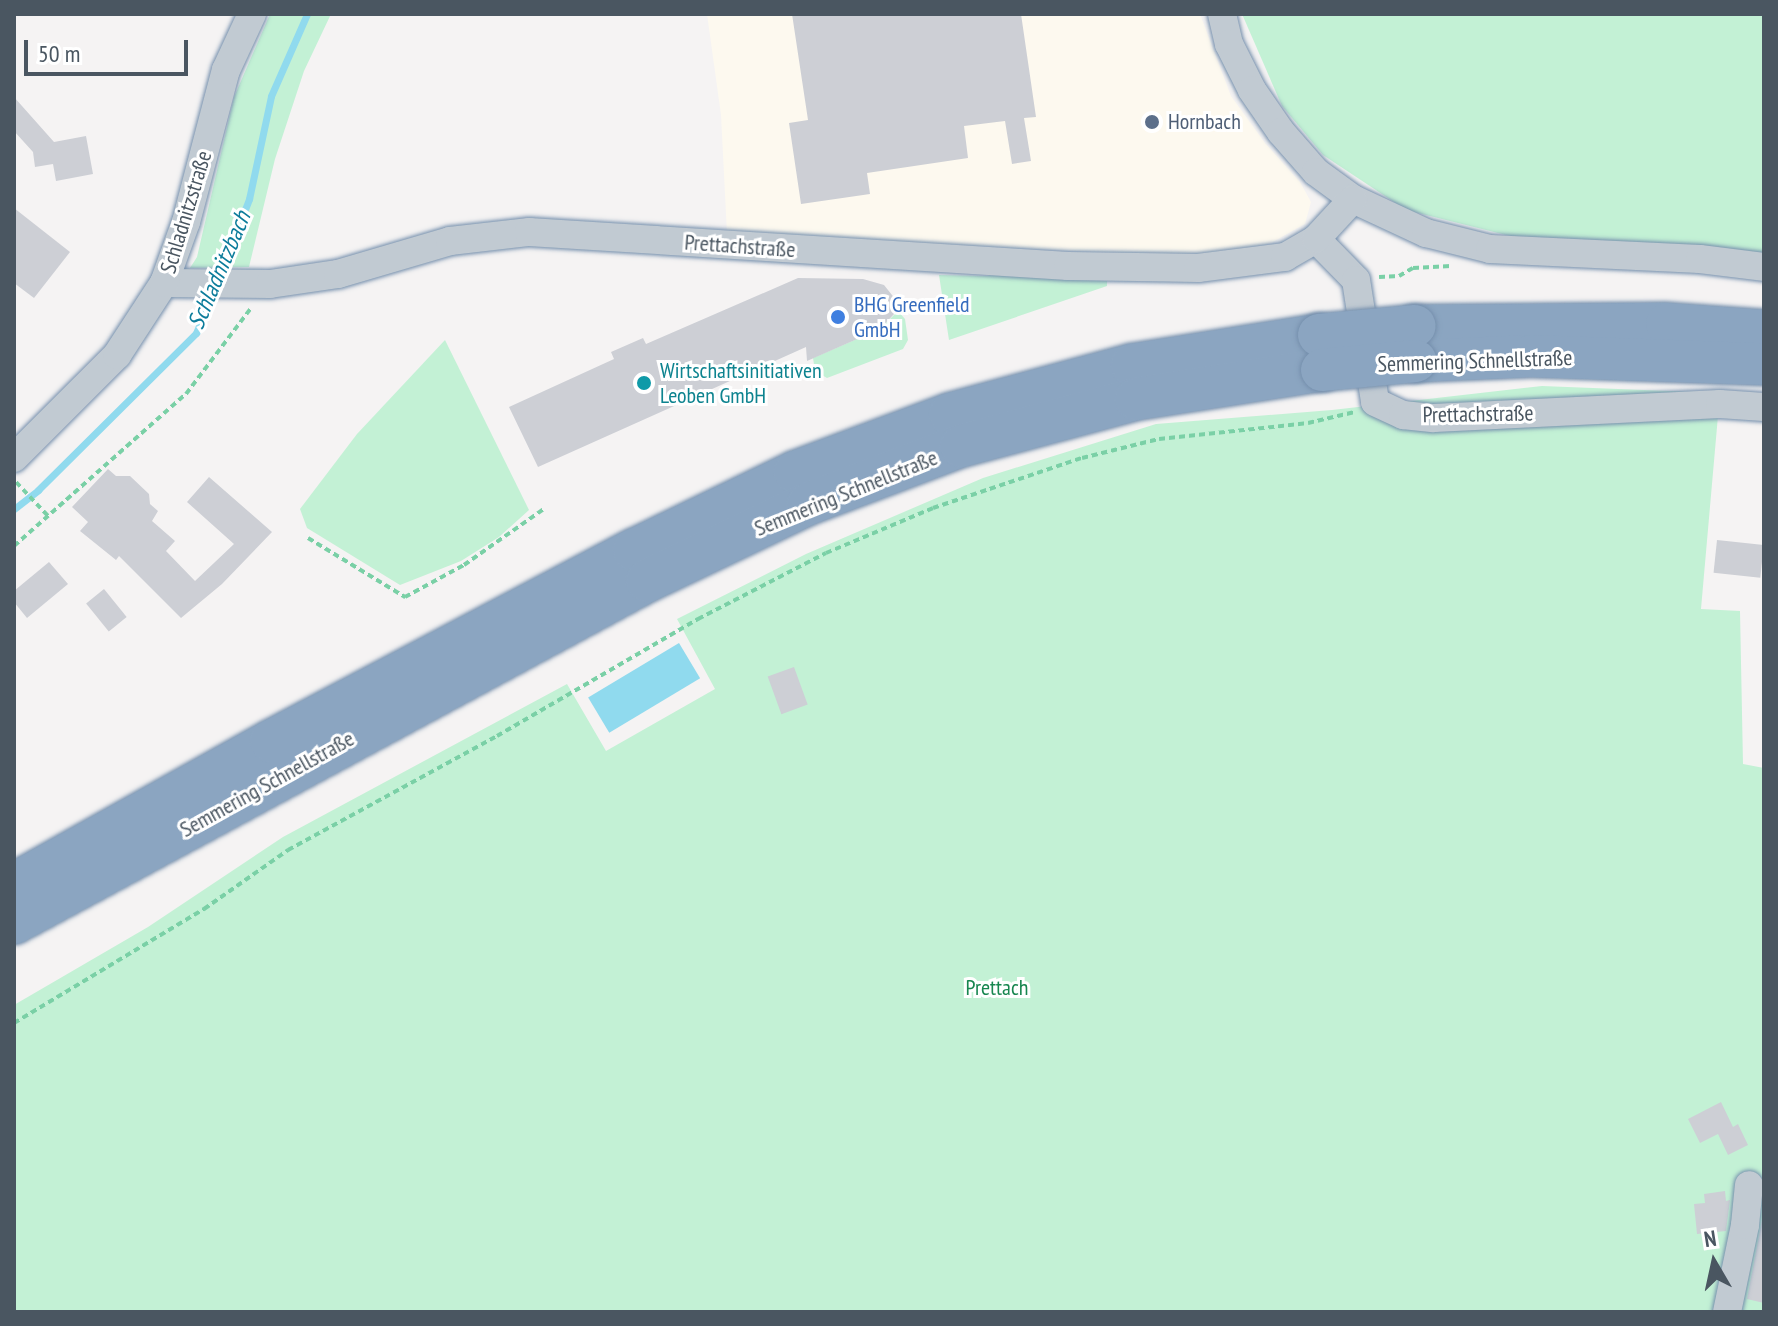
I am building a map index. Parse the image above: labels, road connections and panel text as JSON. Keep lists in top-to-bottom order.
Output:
{
  "streets": {
    "highway": ["Semmering Schnellstraße"],
    "street": ["Schladnitzstraße", "Prettachstraße"]
  },
  "crossings": [
    ["Schladnitzstraße", "Prettachstraße"]
  ],
  "water": ["Schladnitzbach"],
  "parks": ["Prettach"],
  "places": ["Hornbach", "BHG Greenfield GmbH", "Wirtschaftsinitiativen Leoben GmbH"],
  "scale_bar": "50 m",
  "north": "top"
}
